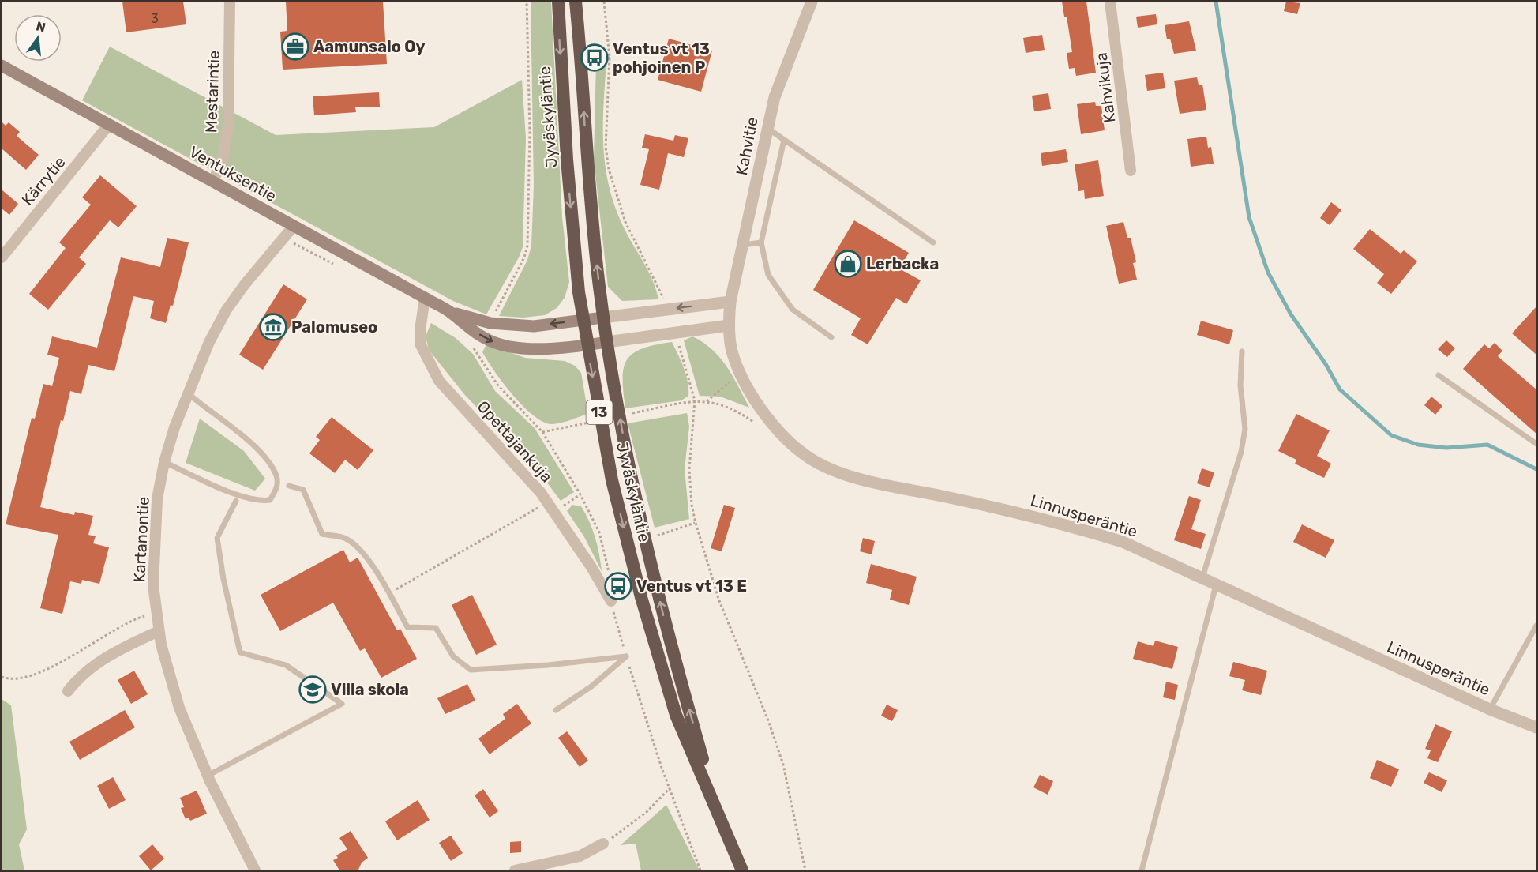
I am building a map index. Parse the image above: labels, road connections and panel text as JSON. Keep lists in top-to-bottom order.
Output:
{
  "streets": {
    "highway": ["Jyväskyläntie", "13"],
    "main road": ["Ventuksentie"],
    "street": [
      "Kahvikuja",
      "Mestarintie",
      "Kahvitie",
      "Kärrytie",
      "Opettajankuja",
      "Linnusperäntie",
      "Kartanontie"
    ]
  },
  "crossings": [
    ["Mestarintie", "Ventuksentie"],
    ["Jyväskyläntie", "Ventuksentie"],
    ["Kahvitie", "Linnusperäntie"],
    ["Ventuksentie", "Kärrytie"],
    ["Ventuksentie", "Opettajankuja"],
    ["Ventuksentie", "Kartanontie"]
  ],
  "places": {
    "office": ["Aamunsalo Oy"],
    "bus stop": ["Ventus vt 13 pohjoinen P", "Ventus vt 13 E"],
    "shop": ["Lerbacka"],
    "museum": ["Palomuseo"],
    "school or university": ["Villa skola"]
  },
  "house_numbers": ["3"],
  "north": "top"
}
